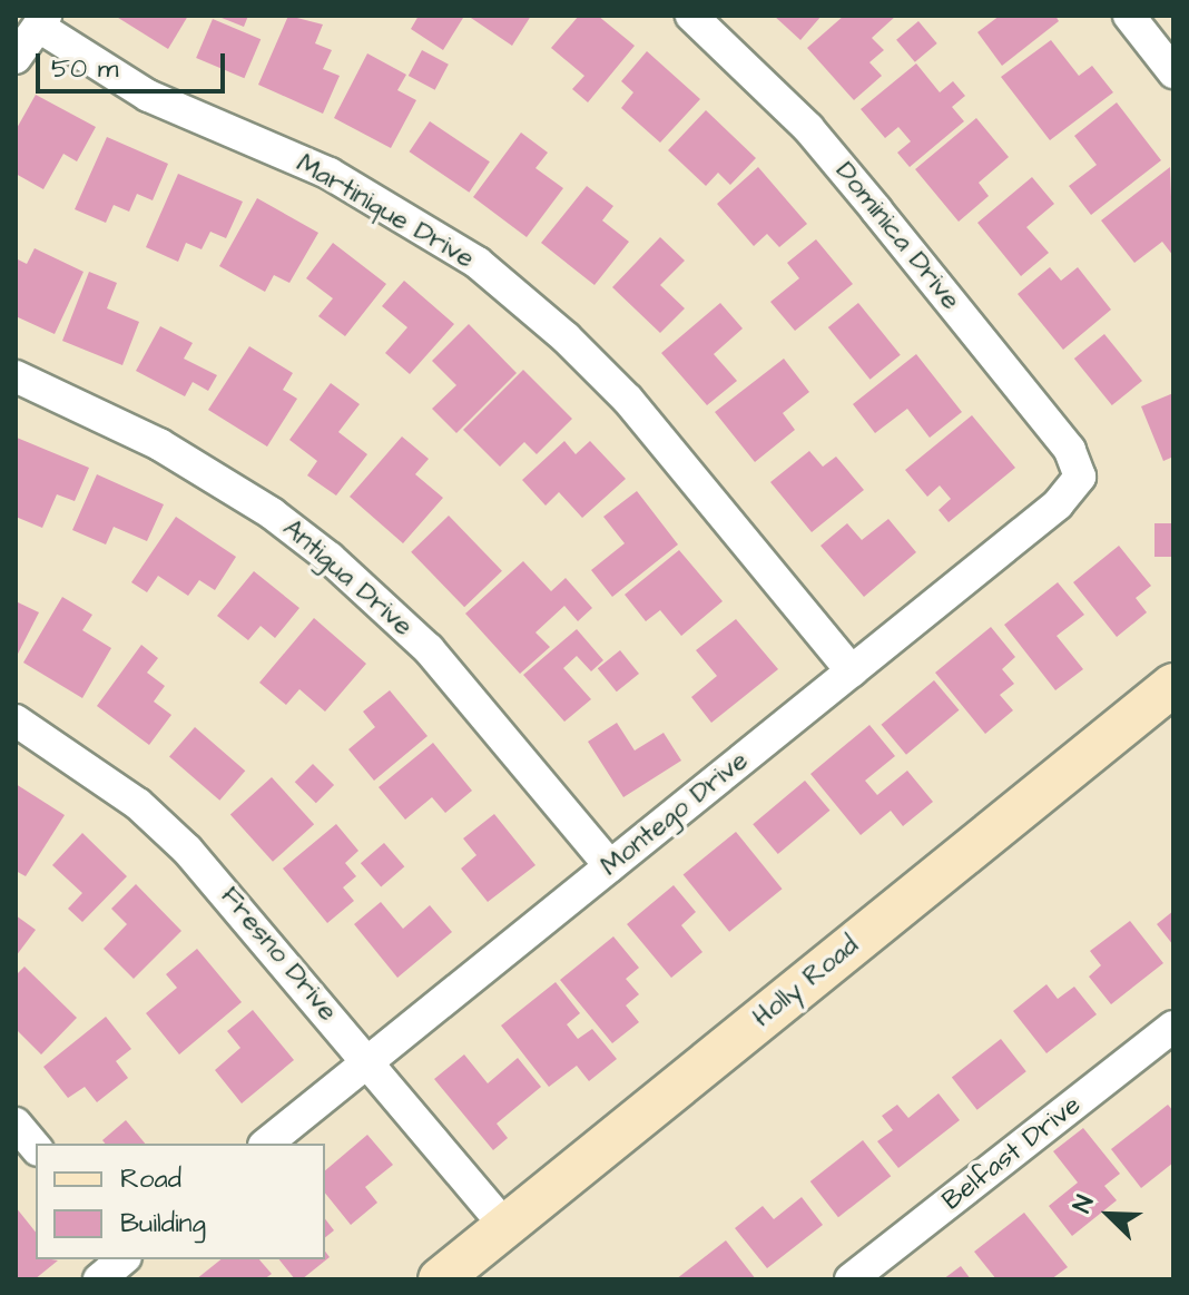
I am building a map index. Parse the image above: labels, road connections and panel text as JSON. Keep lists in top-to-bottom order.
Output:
{
  "streets": {
    "main road": ["Holly Road"],
    "street": [
      "Martinique Drive",
      "Dominica Drive",
      "Antigua Drive",
      "Montego Drive",
      "Fresno Drive",
      "Belfast Drive"
    ]
  },
  "crossings": [
    ["Martinique Drive", "Montego Drive"],
    ["Dominica Drive", "Montego Drive"],
    ["Antigua Drive", "Montego Drive"],
    ["Montego Drive", "Fresno Drive"],
    ["Fresno Drive", "Holly Road"]
  ],
  "legend": ["Road", "Building"],
  "scale_bar": "50 m",
  "north": "top left"
}
